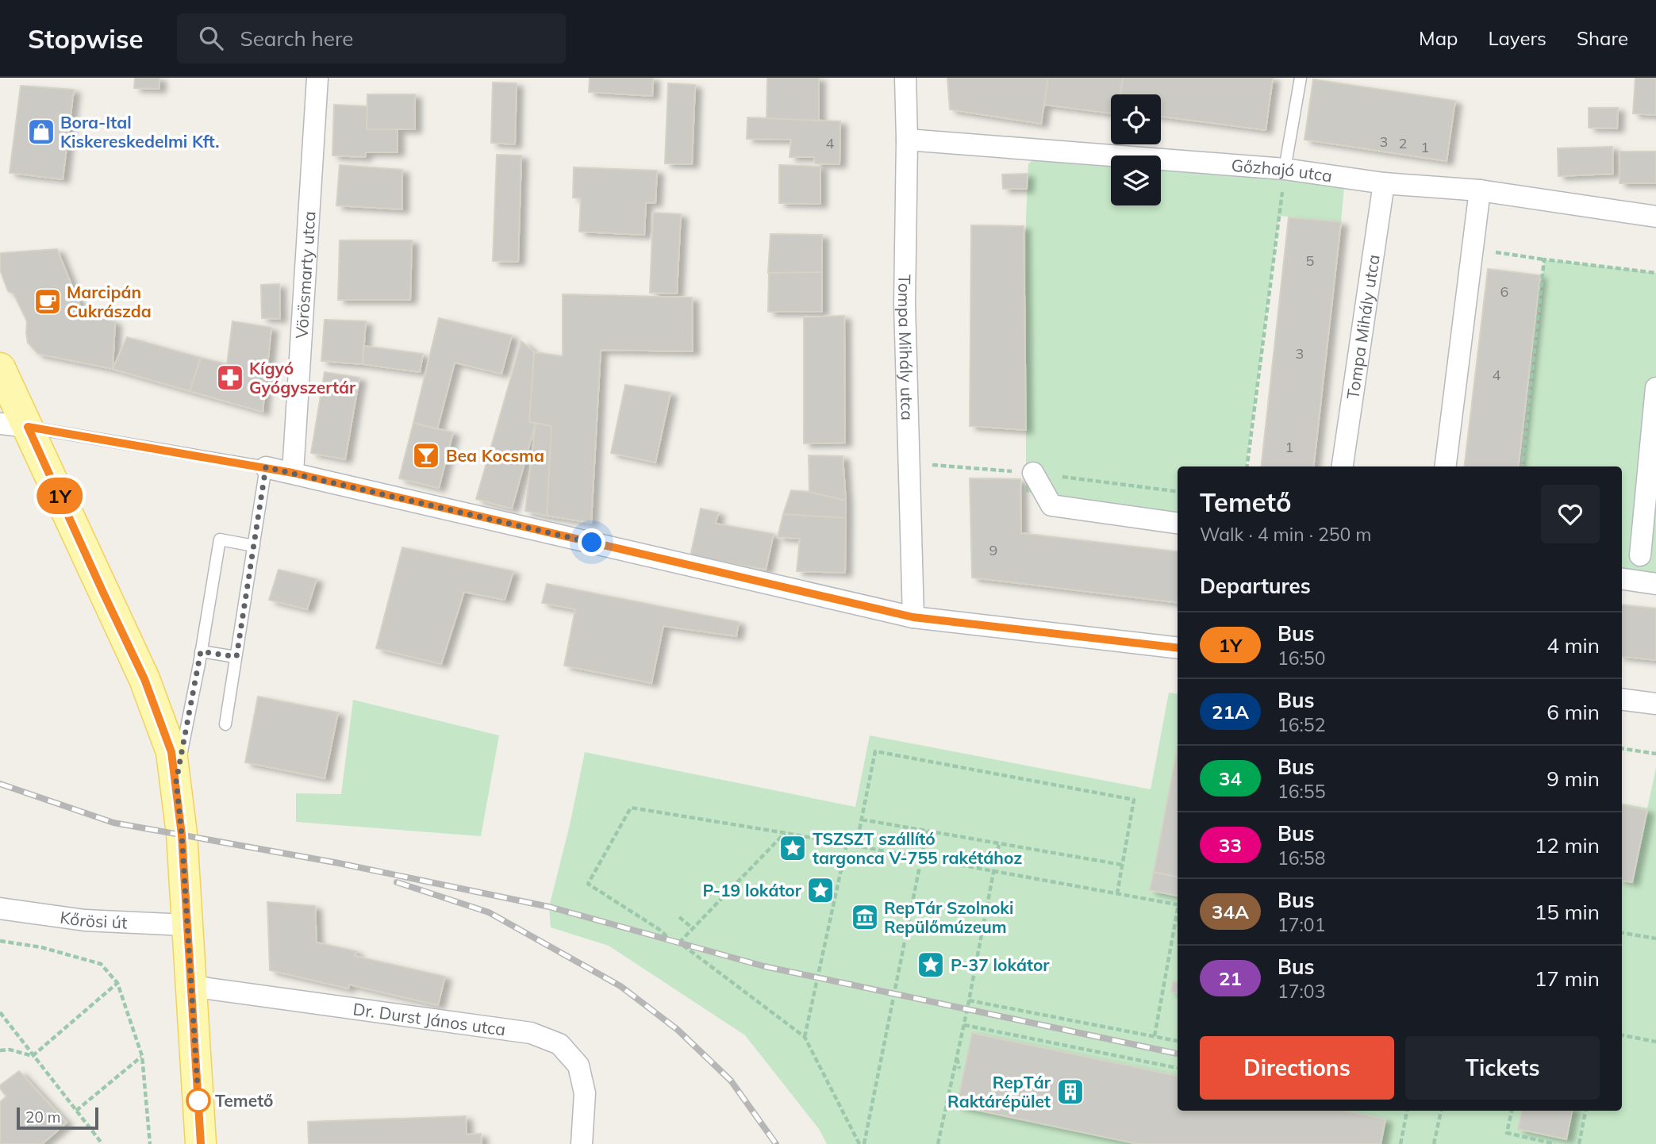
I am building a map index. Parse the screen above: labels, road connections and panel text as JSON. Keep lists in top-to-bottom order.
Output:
{
  "streets": {
    "street": [
      "Gőzhajó utca",
      "Vörösmarty utca",
      "Tompa Mihály utca",
      "Kőrösi út",
      "Dr. Durst János utca"
    ]
  },
  "crossings": [
    ["Gőzhajó utca", "Tompa Mihály utca"]
  ],
  "places": {
    "shop": ["Bora-Ital Kiskereskedelmi Kft."],
    "cafe": ["Marcipán Cukrászda"],
    "pharmacy": ["Kígyó Gyógyszertár"],
    "bar": ["Bea Kocsma"],
    "place": ["TSZSZT szállító targonca V-755 rakétához", "P-19 lokátor", "P-37 lokátor"],
    "museum": ["RepTár Szolnoki Repülőmúzeum"],
    "building": ["RepTár Raktárépület"],
    "other": ["Temető"]
  },
  "lines": ["bus line 1Y"],
  "house_numbers": [
    "3",
    "4",
    "2",
    "1",
    "5",
    "6",
    "3",
    "4",
    "1",
    "9"
  ],
  "scale_bar": "20 m",
  "page": {
    "header": "Stopwise",
    "search": "Search here",
    "nav": ["Map", "Layers", "Share"],
    "on_map": "1Y",
    "heading": [
      ["Temető", "Walk · 4 min · 250 m"],
      "Departures"
    ],
    "list": [
      {
        "mark": "1Y",
        "name": "Bus",
        "note": "16:50",
        "value": "4 min"
      },
      {
        "mark": "21A",
        "name": "Bus",
        "note": "16:52",
        "value": "6 min"
      },
      {
        "mark": "34",
        "name": "Bus",
        "note": "16:55",
        "value": "9 min"
      },
      {
        "mark": "33",
        "name": "Bus",
        "note": "16:58",
        "value": "12 min"
      },
      {
        "mark": "34A",
        "name": "Bus",
        "note": "17:01",
        "value": "15 min"
      },
      {
        "mark": "21",
        "name": "Bus",
        "note": "17:03",
        "value": "17 min"
      }
    ],
    "buttons": ["Directions", "Tickets"],
    "scale": "20 m"
  }
}
